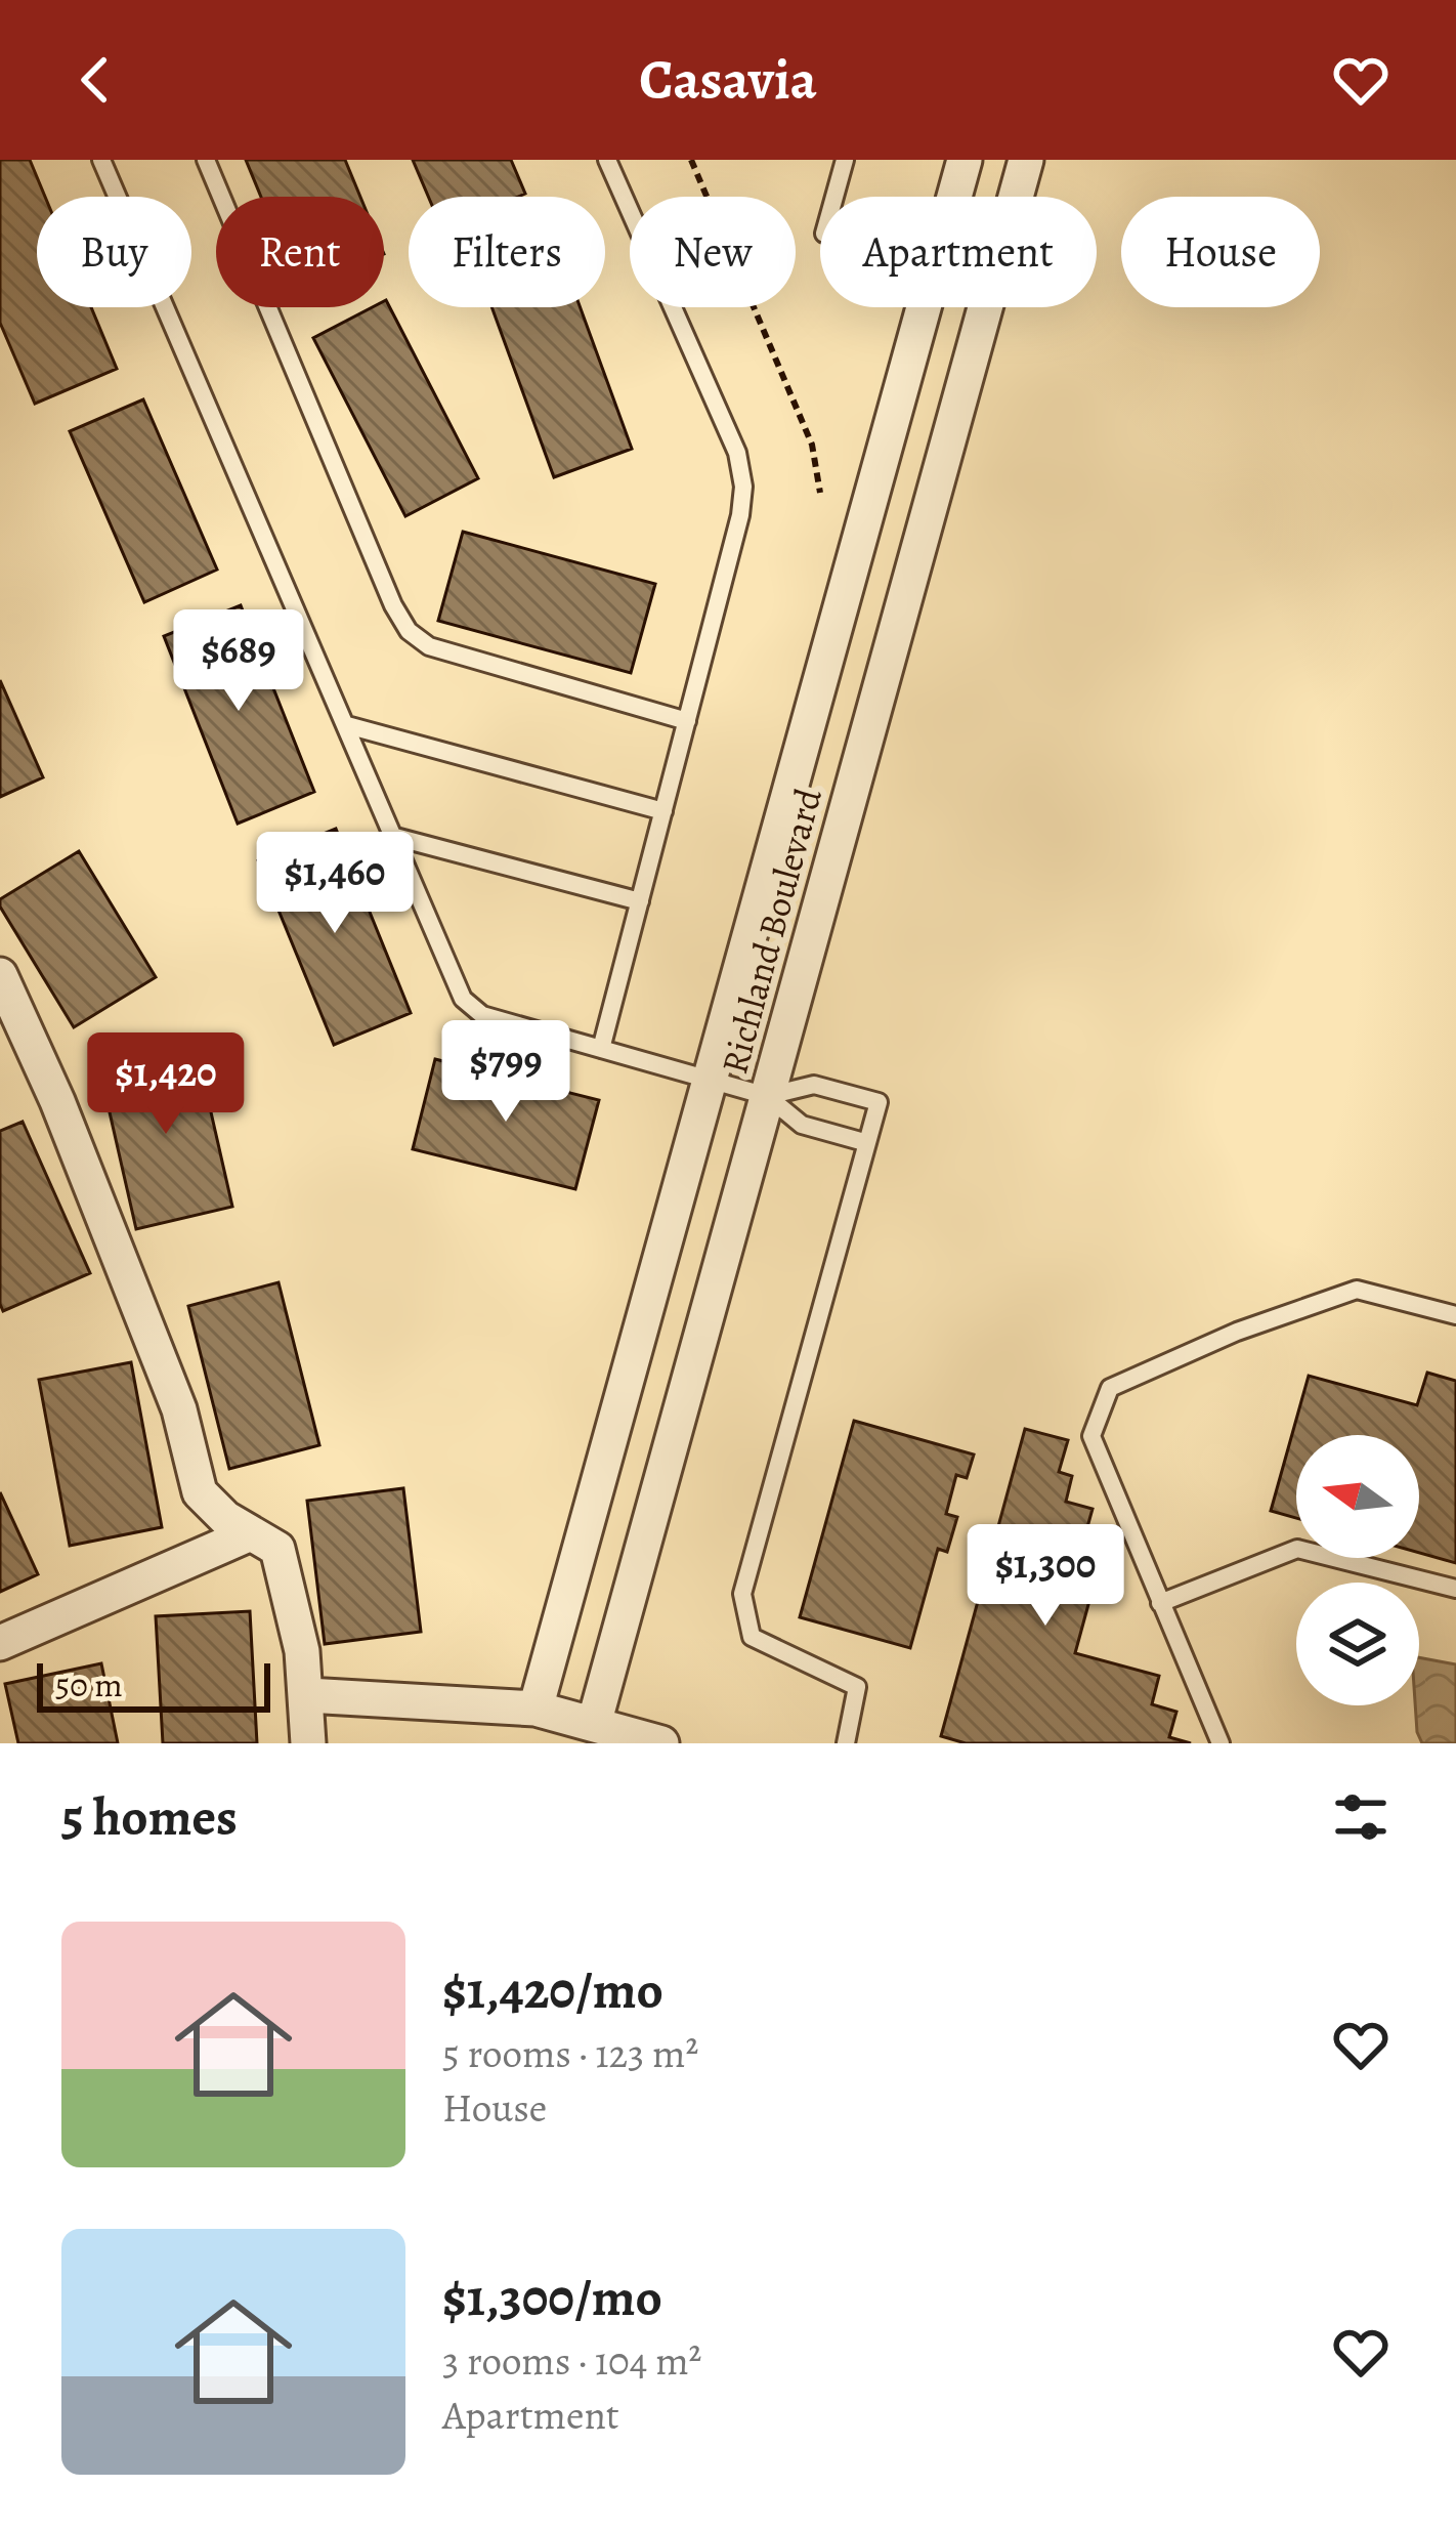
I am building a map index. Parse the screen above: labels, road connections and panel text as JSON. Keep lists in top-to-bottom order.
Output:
{
  "streets": {
    "street": ["Richland Boulevard"]
  },
  "scale_bar": "50 m",
  "north": "left",
  "page": {
    "header": "Casavia",
    "chip": [
      "Buy",
      "Rent",
      "Filters",
      "New",
      "Apartment",
      "House"
    ],
    "price": [
      "$689",
      "$1,460",
      "$799",
      "$1,420",
      "$1,300"
    ],
    "scale": "50 m",
    "heading": "5 homes",
    "list": [
      {
        "name": "$1,420/mo",
        "note": "5 rooms · 123 m² · House"
      },
      {
        "name": "$1,300/mo",
        "note": "3 rooms · 104 m² · Apartment"
      }
    ]
  }
}
